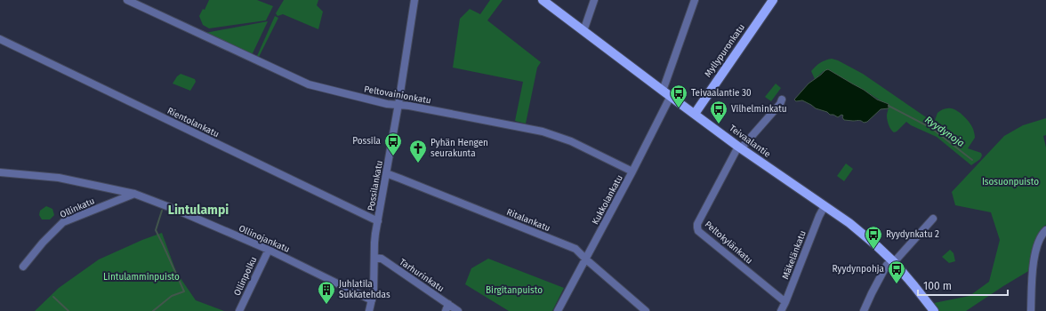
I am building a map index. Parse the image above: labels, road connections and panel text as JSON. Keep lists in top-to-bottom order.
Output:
{
  "streets": {
    "main road": ["Myllypuronkatu", "Teivaalantie"],
    "street": [
      "Peltovainionkatu",
      "Rientolankatu",
      "Possilankatu",
      "Kukkolankatu",
      "Ollinkatu",
      "Ritalankatu",
      "Ollinojankatu",
      "Peltokylänkatu",
      "Mäkelänkatu",
      "Tarhurinkatu",
      "Ollinpolku"
    ]
  },
  "crossings": [
    ["Myllypuronkatu", "Teivaalantie"],
    ["Peltovainionkatu", "Possilankatu"],
    ["Peltovainionkatu", "Kukkolankatu"],
    ["Rientolankatu", "Possilankatu"],
    ["Teivaalantie", "Kukkolankatu"],
    ["Teivaalantie", "Peltokylänkatu"],
    ["Teivaalantie", "Mäkelänkatu"],
    ["Possilankatu", "Ritalankatu"],
    ["Possilankatu", "Ollinojankatu"],
    ["Possilankatu", "Tarhurinkatu"],
    ["Kukkolankatu", "Ritalankatu"],
    ["Ollinkatu", "Ollinojankatu"],
    ["Ollinojankatu", "Ollinpolku"],
    ["Peltokylänkatu", "Mäkelänkatu"]
  ],
  "districts": ["Lintulampi"],
  "water": ["Ryydynoja"],
  "parks": ["Isosuonpuisto", "Lintulamminpuisto", "Birgitanpuisto"],
  "places": {
    "bus stop": [
      "Teivaalantie 30",
      "Vilhelminkatu",
      "Possila",
      "Ryydynkatu 2",
      "Ryydynpohja"
    ],
    "church": ["Pyhän Hengen seurakunta"],
    "building": ["Juhlatila Sukkatehdas"]
  },
  "scale_bar": "100 m"
}
